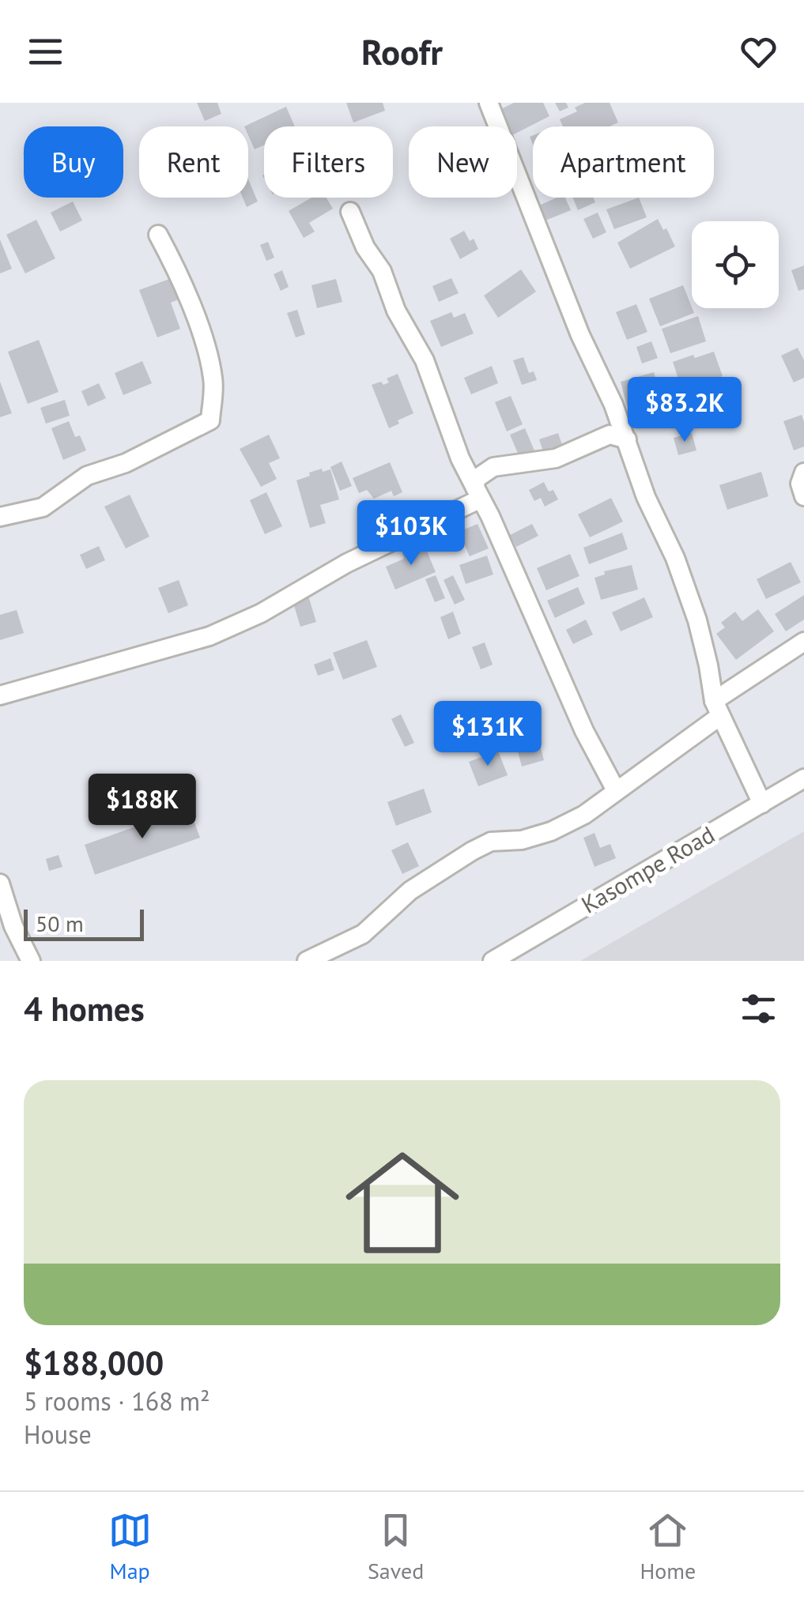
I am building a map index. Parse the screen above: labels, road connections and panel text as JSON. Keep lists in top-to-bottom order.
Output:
{
  "streets": {
    "street": ["Kasompe Road"]
  },
  "scale_bar": "50 m",
  "page": {
    "header": "Roofr",
    "chip": [
      "Buy",
      "Rent",
      "Filters",
      "New",
      "Apartment"
    ],
    "price": [
      "$83.2K",
      "$103K",
      "$131K",
      "$188K"
    ],
    "scale": "50 m",
    "heading": "4 homes",
    "list": [
      {
        "name": "$188,000",
        "note": "5 rooms · 168 m² · House"
      }
    ],
    "tabs": ["Map", "Saved", "Home"]
  }
}
